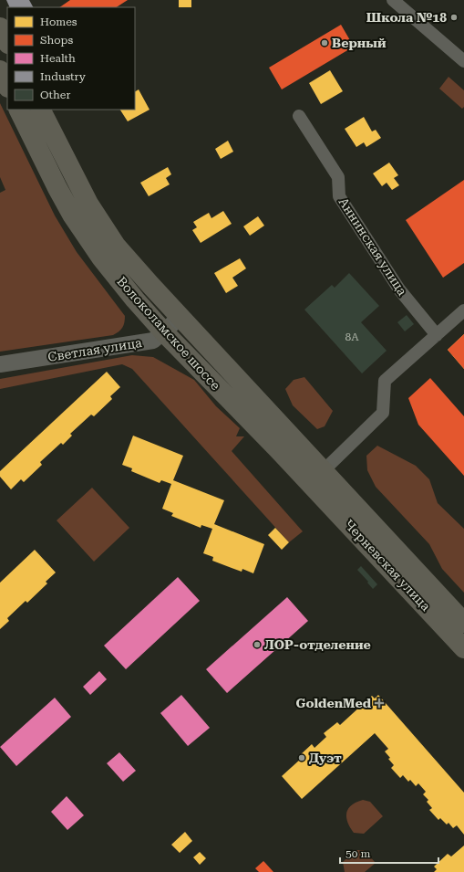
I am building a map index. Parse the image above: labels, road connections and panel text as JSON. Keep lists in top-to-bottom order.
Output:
{
  "streets": {
    "main road": ["Волоколамское шоссе", "Черневская улица"],
    "street": ["Аннинская улица", "Светлая улица"]
  },
  "crossings": [
    ["Волоколамское шоссе", "Светлая улица"],
    ["Волоколамское шоссе", "Черневская улица"]
  ],
  "places": {
    "other": [
      "Школа №18",
      "Верный",
      "ЛОР-отделение",
      "Дуэт"
    ],
    "health": ["GoldenMed"]
  },
  "house_numbers": ["8А"],
  "legend": [
    "Homes",
    "Shops",
    "Health",
    "Industry",
    "Other"
  ],
  "scale_bar": "50 m"
}
